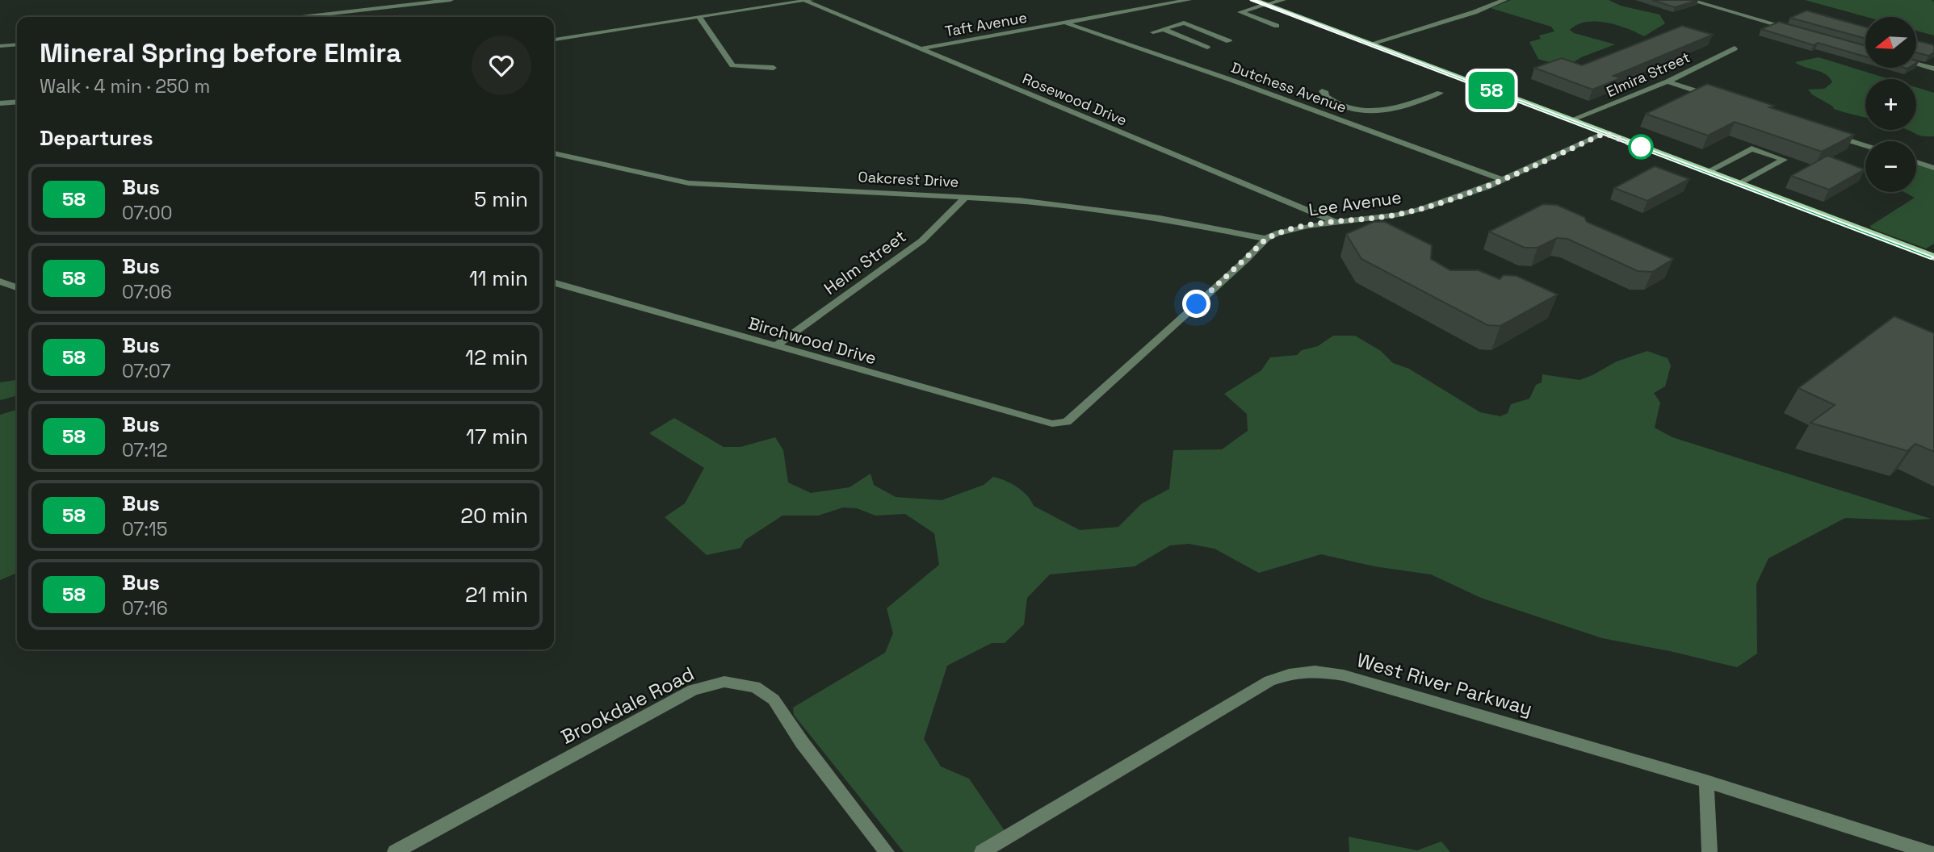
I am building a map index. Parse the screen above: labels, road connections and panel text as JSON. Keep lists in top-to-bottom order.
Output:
{
  "streets": {
    "street": [
      "Taft Avenue",
      "Elmira Street",
      "Dutchess Avenue",
      "Rosewood Drive",
      "Oakcrest Drive",
      "Lee Avenue",
      "Helm Street",
      "Birchwood Drive",
      "West River Parkway",
      "Brookdale Road"
    ]
  },
  "crossings": [
    ["Taft Avenue", "Dutchess Avenue"],
    ["Taft Avenue", "Rosewood Drive"],
    ["Dutchess Avenue", "Lee Avenue"],
    ["Rosewood Drive", "Lee Avenue"],
    ["Oakcrest Drive", "Lee Avenue"],
    ["Oakcrest Drive", "Helm Street"],
    ["Lee Avenue", "Birchwood Drive"],
    ["Helm Street", "Birchwood Drive"]
  ],
  "lines": ["bus line 58"],
  "north": "left",
  "page": {
    "on_map": "58",
    "map_buttons": ["+", "−"],
    "heading": [
      ["Mineral Spring before Elmira", "Walk · 4 min · 250 m"],
      "Departures"
    ],
    "list": [
      {
        "mark": "58",
        "name": "Bus",
        "note": "07:00",
        "value": "5 min"
      },
      {
        "mark": "58",
        "name": "Bus",
        "note": "07:06",
        "value": "11 min"
      },
      {
        "mark": "58",
        "name": "Bus",
        "note": "07:07",
        "value": "12 min"
      },
      {
        "mark": "58",
        "name": "Bus",
        "note": "07:12",
        "value": "17 min"
      },
      {
        "mark": "58",
        "name": "Bus",
        "note": "07:15",
        "value": "20 min"
      },
      {
        "mark": "58",
        "name": "Bus",
        "note": "07:16",
        "value": "21 min"
      }
    ]
  }
}
